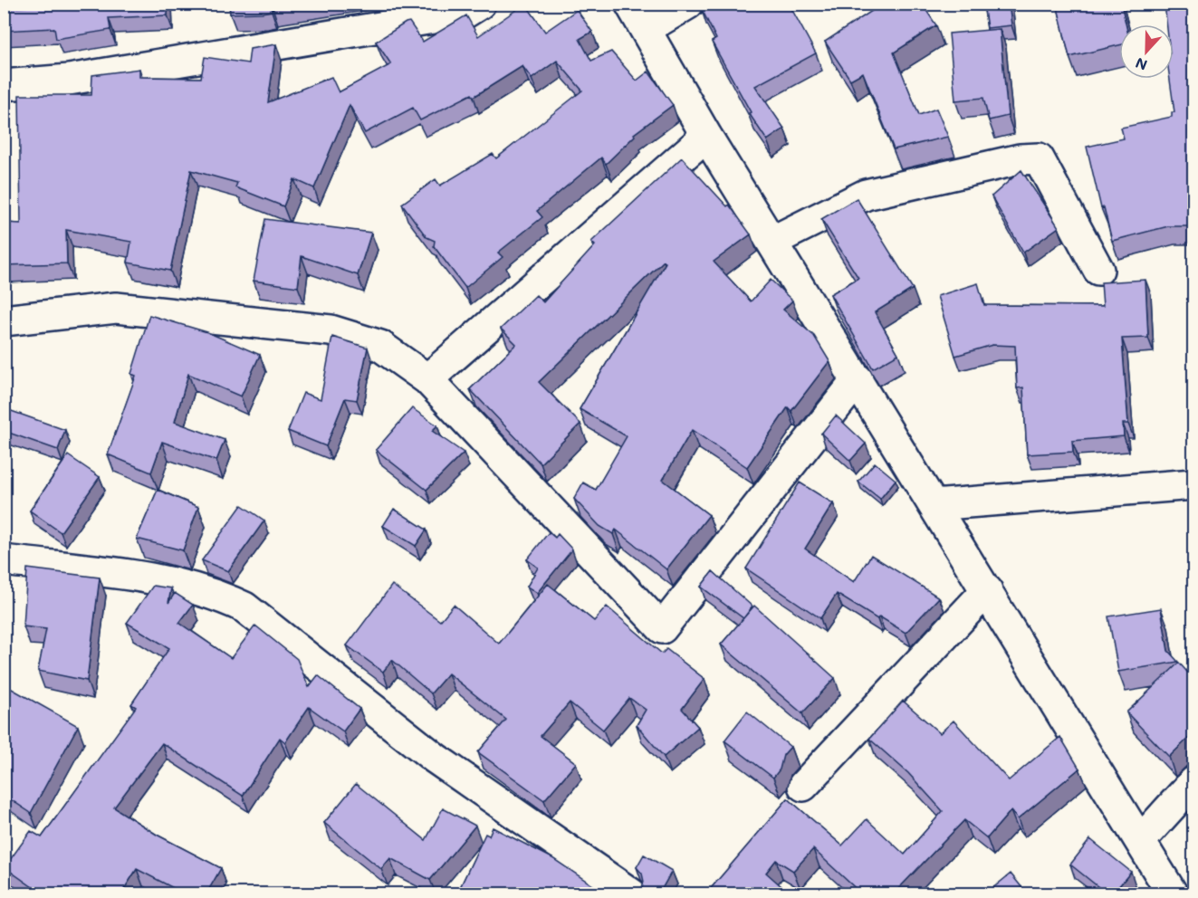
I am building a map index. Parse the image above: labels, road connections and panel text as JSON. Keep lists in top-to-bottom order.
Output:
{
  "north": "bottom"
}
